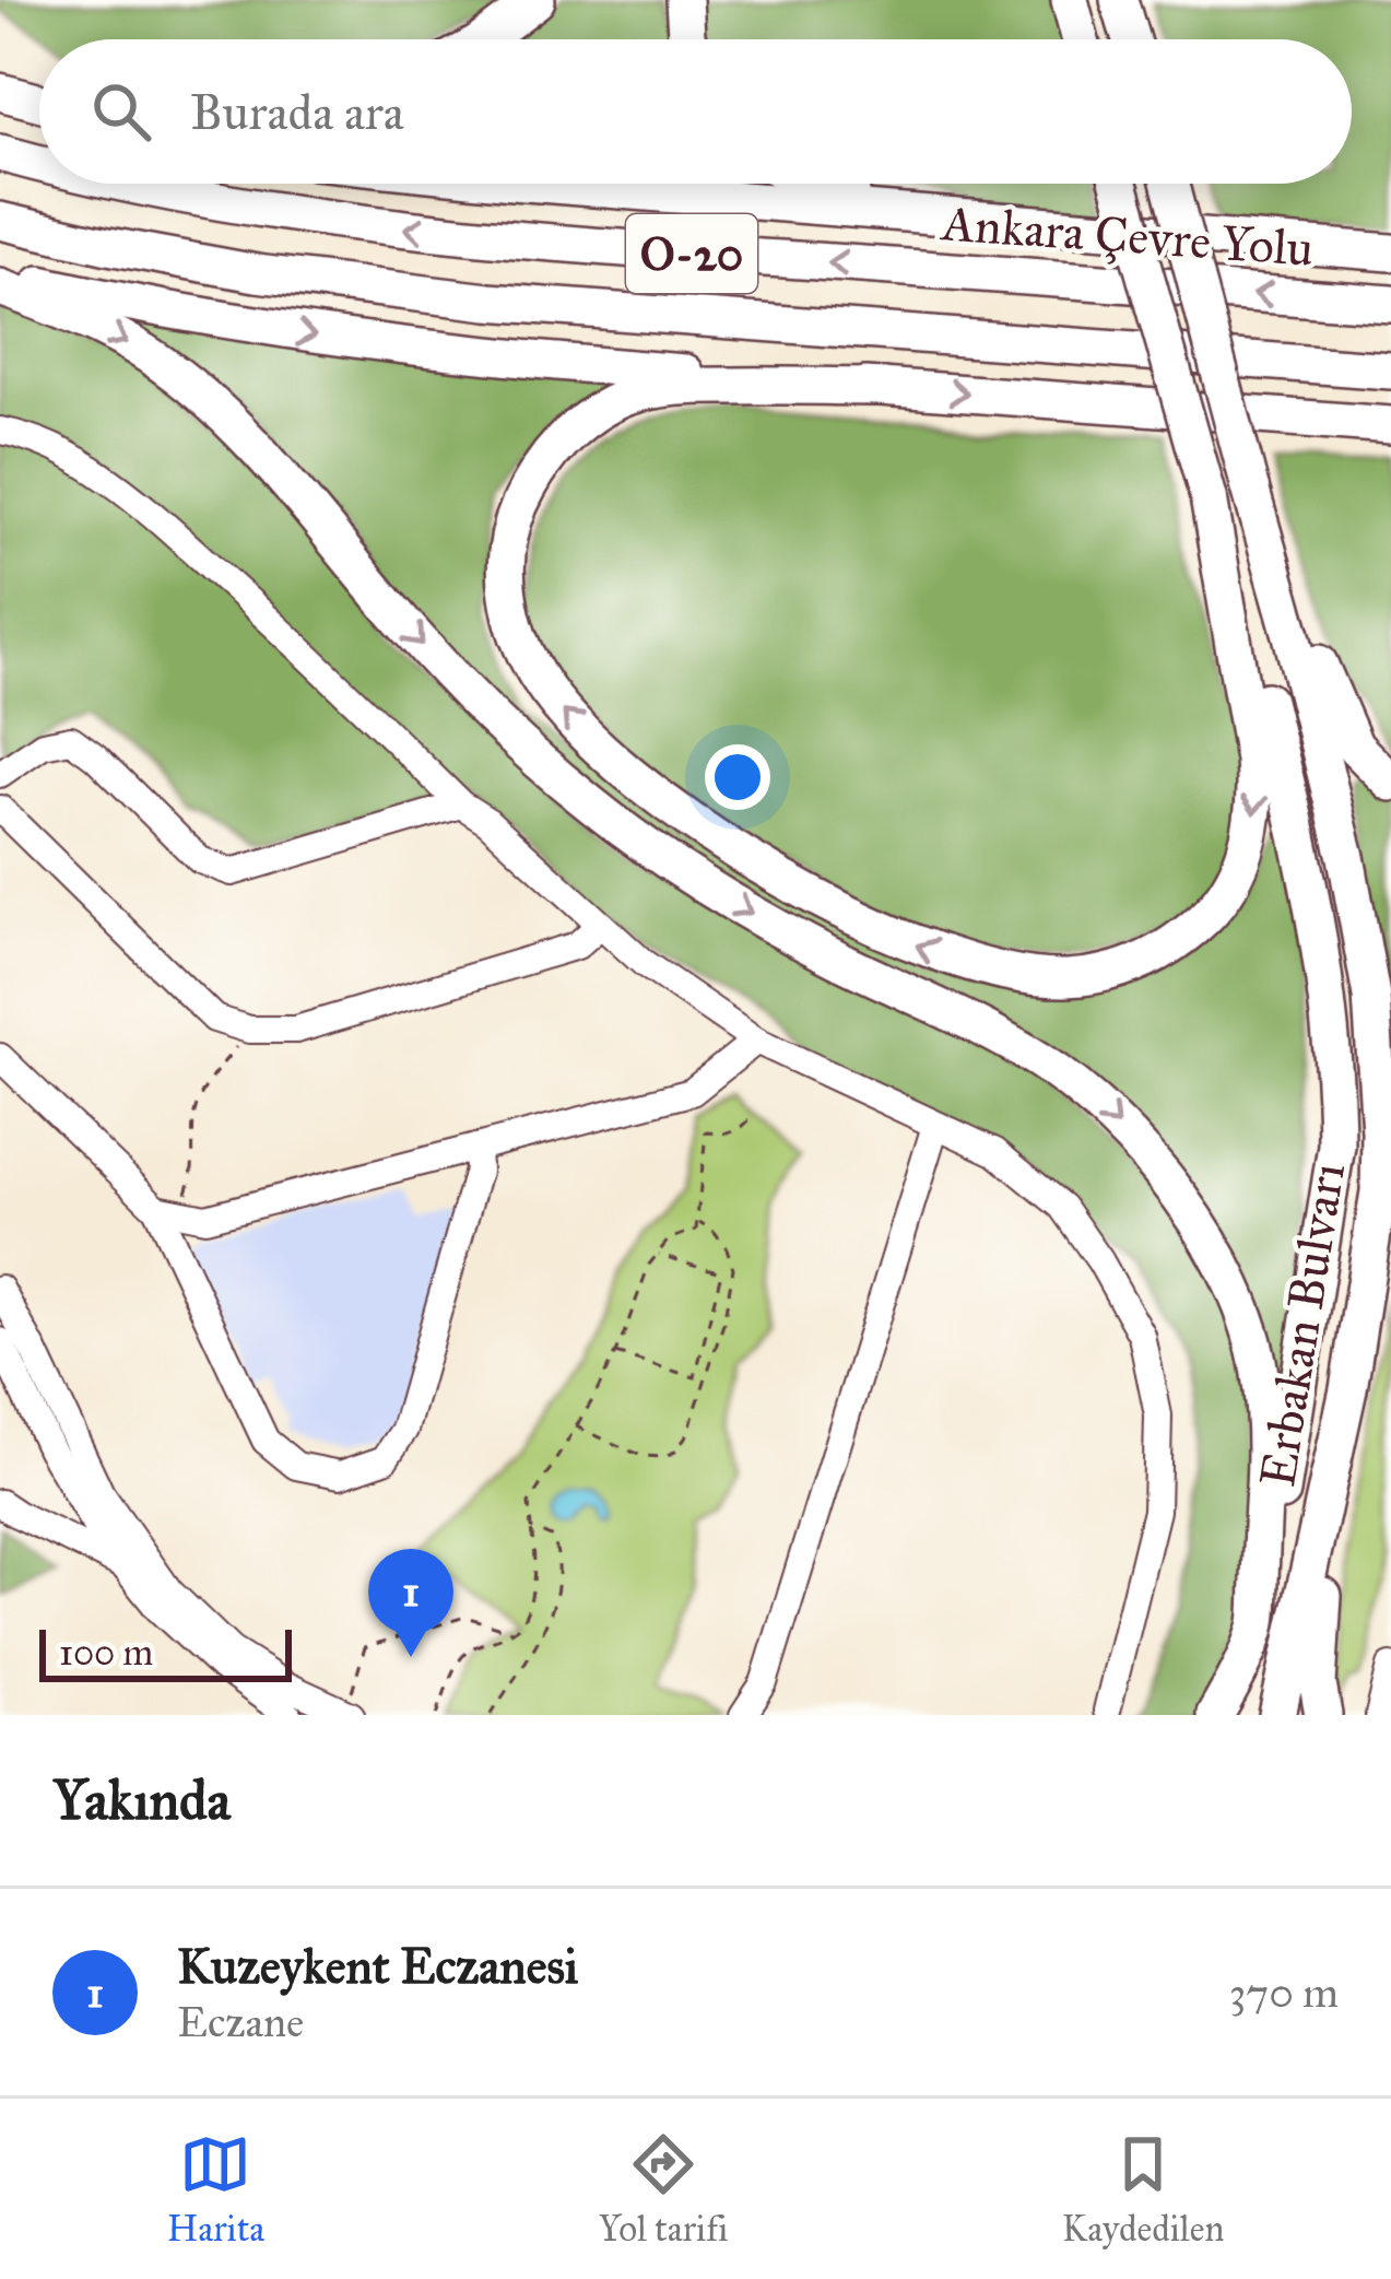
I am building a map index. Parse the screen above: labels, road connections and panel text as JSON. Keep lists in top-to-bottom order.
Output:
{
  "streets": {
    "highway": ["Ankara Çevre Yolu", "O-20", "Erbakan Bulvarı"]
  },
  "scale_bar": "100 m",
  "page": {
    "search": "Burada ara",
    "pins": "1",
    "scale": "100 m",
    "heading": "Yakında",
    "list": [
      {
        "mark": "1",
        "name": "Kuzeykent Eczanesi",
        "note": "Eczane",
        "value": "370 m"
      }
    ],
    "nav": ["Harita", "Yol tarifi", "Kaydedilen"]
  }
}
